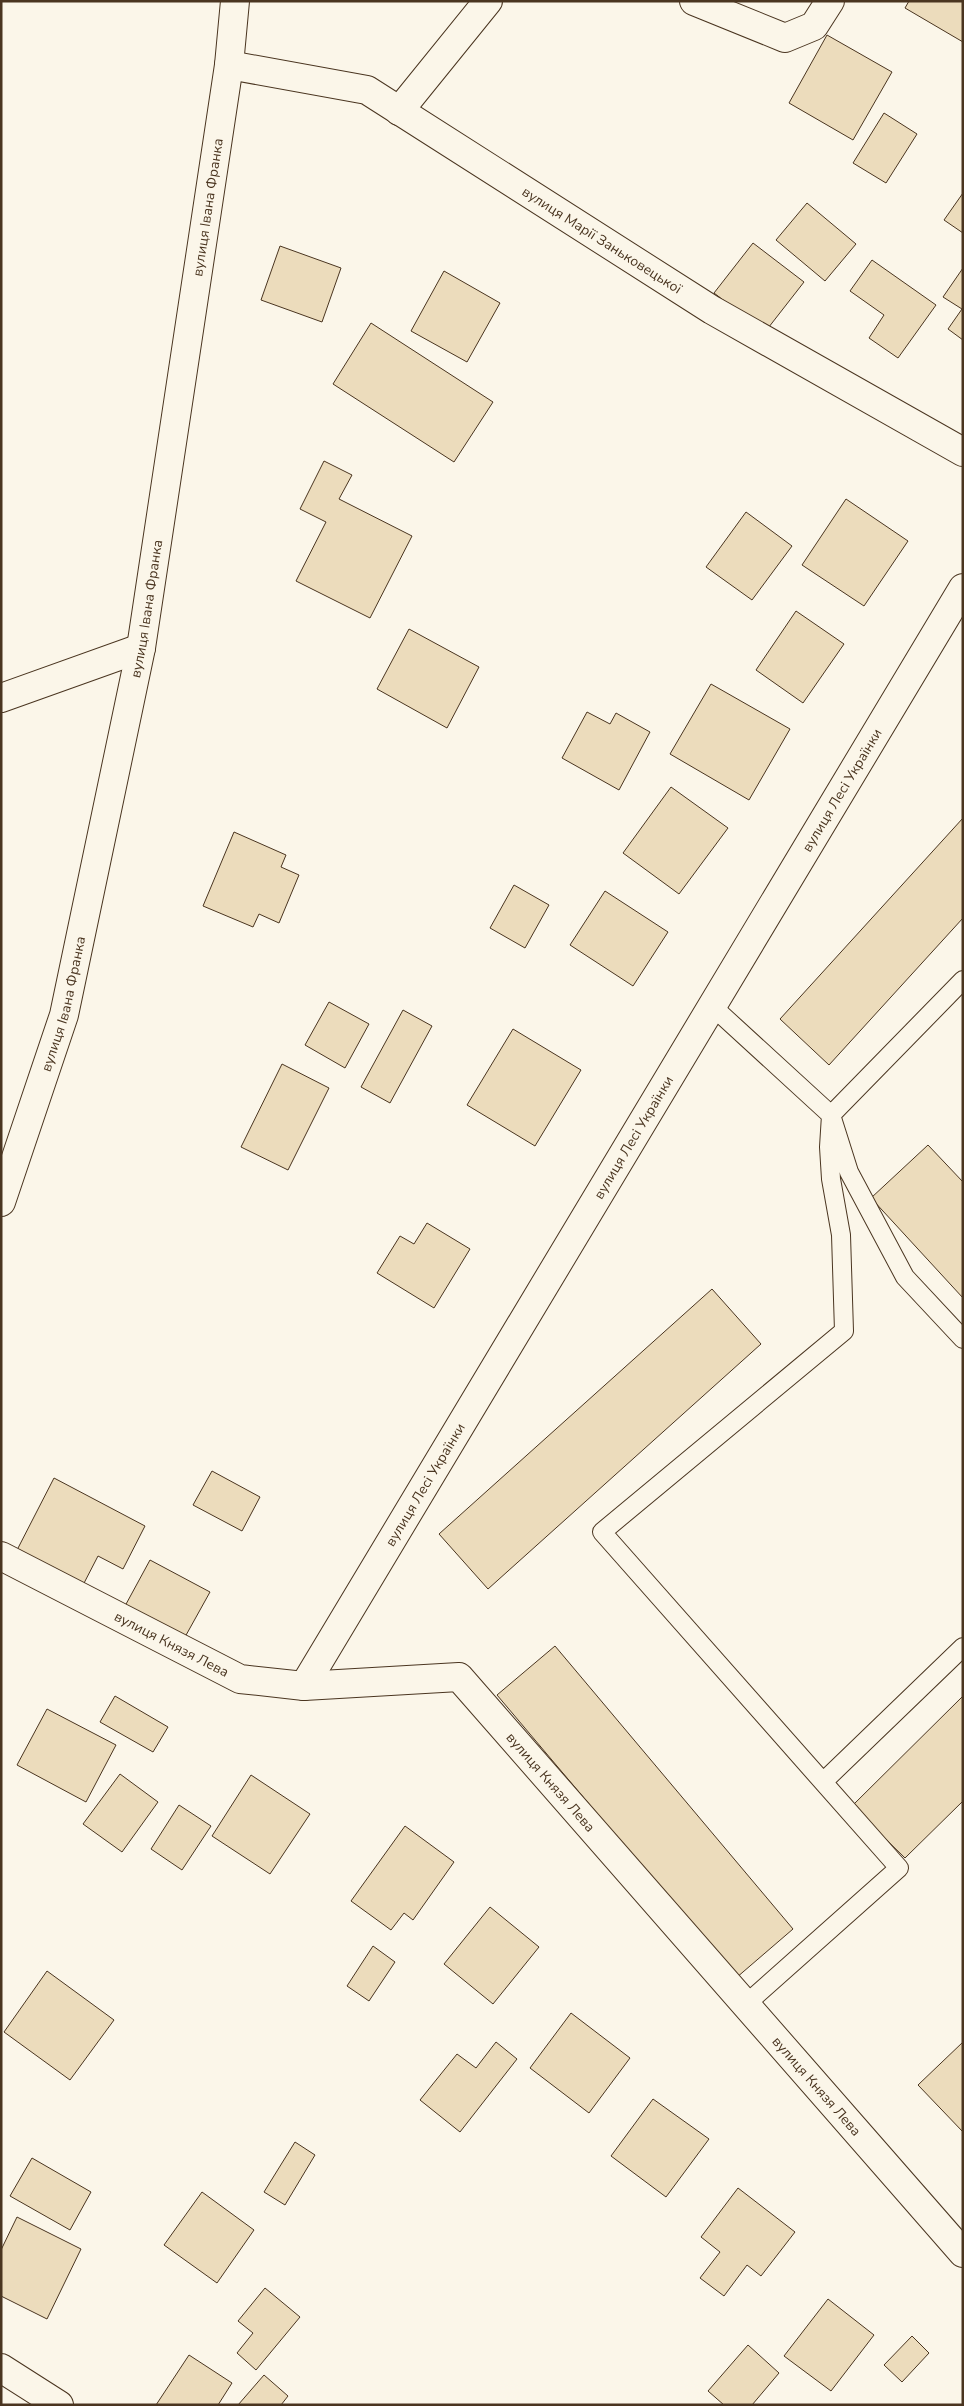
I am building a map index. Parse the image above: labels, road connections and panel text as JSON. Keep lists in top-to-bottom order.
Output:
{
  "streets": {
    "street": [
      "вулиця Івана Франка",
      "вулиця Марії Заньковецької",
      "вулиця Лесі Українки",
      "вулиця Князя Лева"
    ]
  },
  "crossings": [
    ["вулиця Івана Франка", "вулиця Марії Заньковецької"],
    ["вулиця Лесі Українки", "вулиця Князя Лева"]
  ]
}
